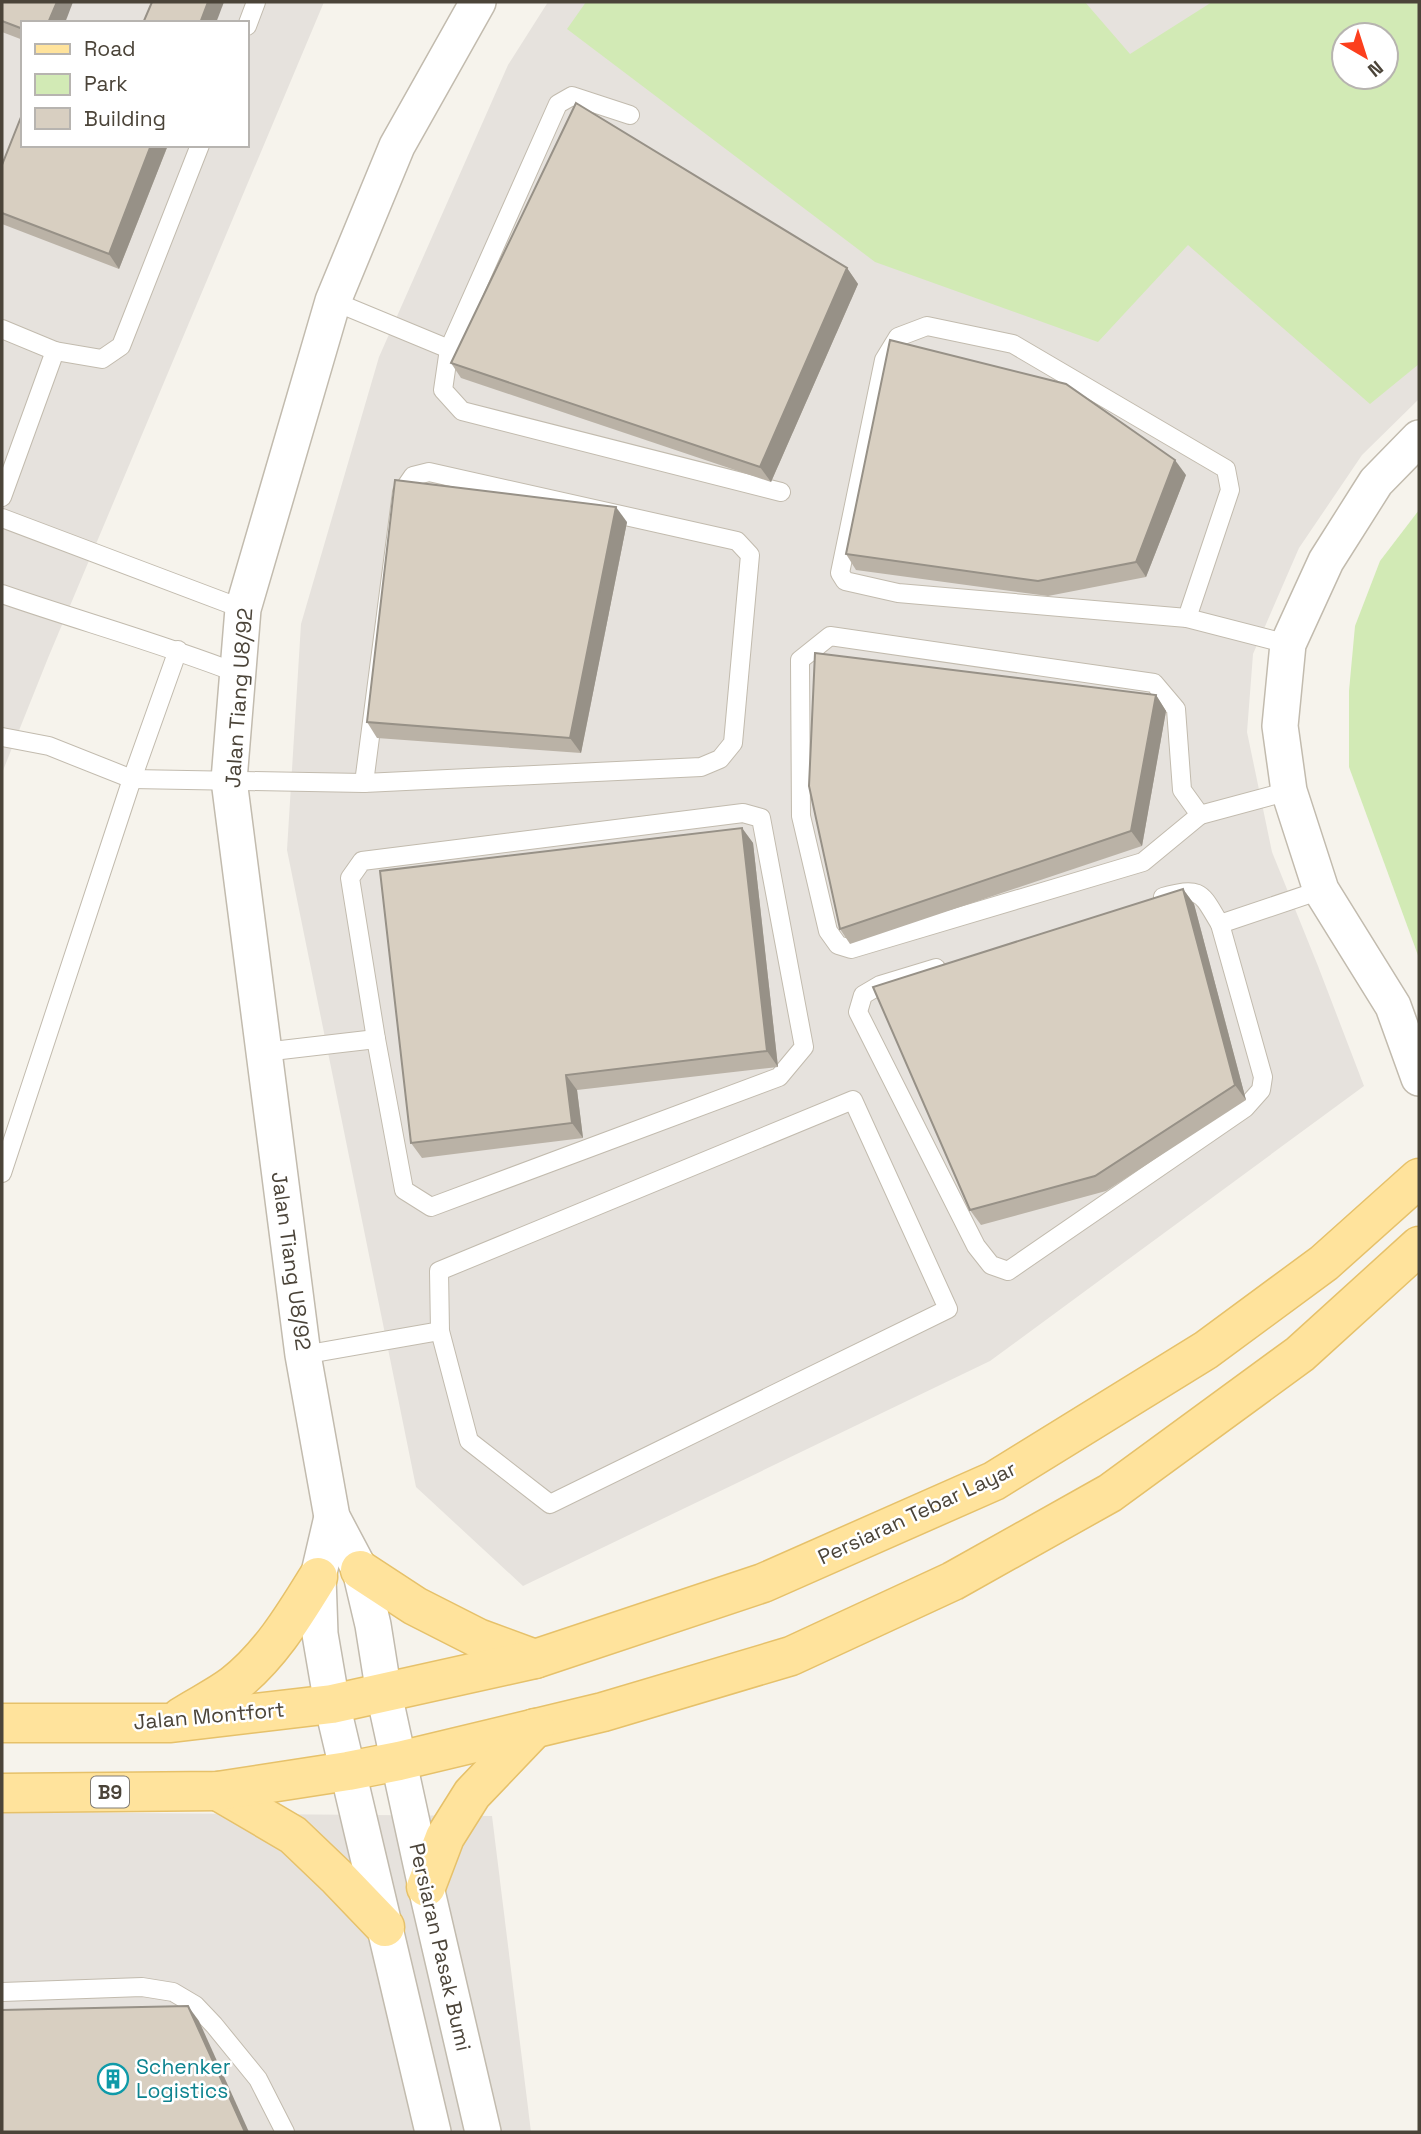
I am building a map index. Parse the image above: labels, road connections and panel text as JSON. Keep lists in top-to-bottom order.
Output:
{
  "streets": {
    "main road": ["Persiaran Tebar Layar", "Jalan Montfort", "B9"],
    "street": ["Jalan Tiang U8/92", "Persiaran Pasak Bumi"]
  },
  "crossings": [
    ["Jalan Tiang U8/92", "Persiaran Tebar Layar"],
    ["Jalan Tiang U8/92", "Jalan Montfort"],
    ["Jalan Tiang U8/92", "B9"],
    ["Jalan Tiang U8/92", "Persiaran Pasak Bumi"],
    ["Persiaran Tebar Layar", "Jalan Montfort"]
  ],
  "places": {
    "building": ["Schenker Logistics"]
  },
  "legend": ["Road", "Park", "Building"],
  "north": "bottom right"
}
